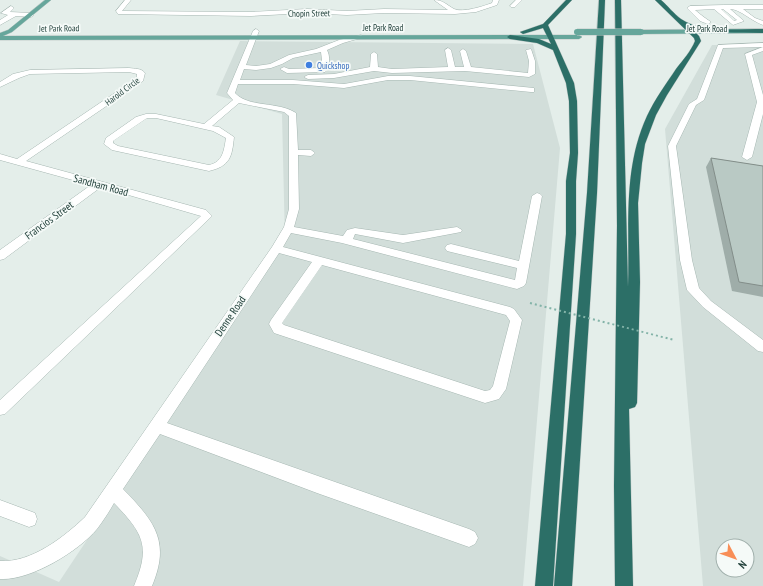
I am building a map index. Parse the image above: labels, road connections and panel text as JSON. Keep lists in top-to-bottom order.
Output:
{
  "streets": {
    "main road": ["Jet Park Road"],
    "street": [
      "Chopin Street",
      "Harold Circle",
      "Sandham Road",
      "Francios Street",
      "Denne Road"
    ]
  },
  "crossings": [
    ["Harold Circle", "Sandham Road"],
    ["Sandham Road", "Francios Street"]
  ],
  "places": ["Quickshop"],
  "north": "bottom right"
}
